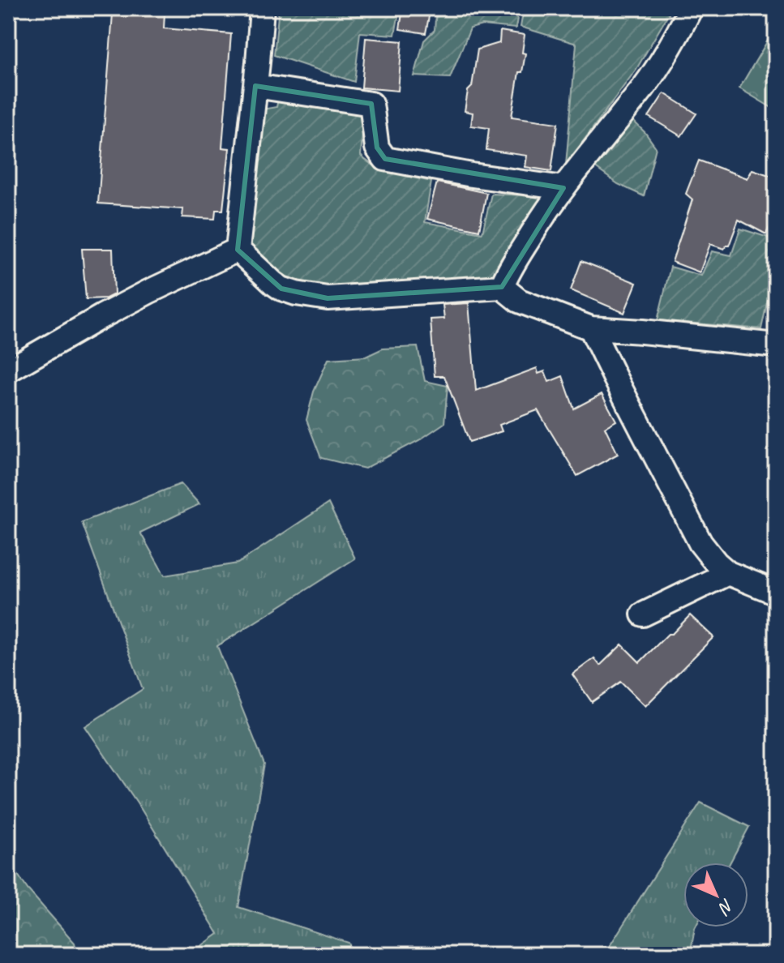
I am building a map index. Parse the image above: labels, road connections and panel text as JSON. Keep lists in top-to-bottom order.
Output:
{
  "north": "bottom right"
}
